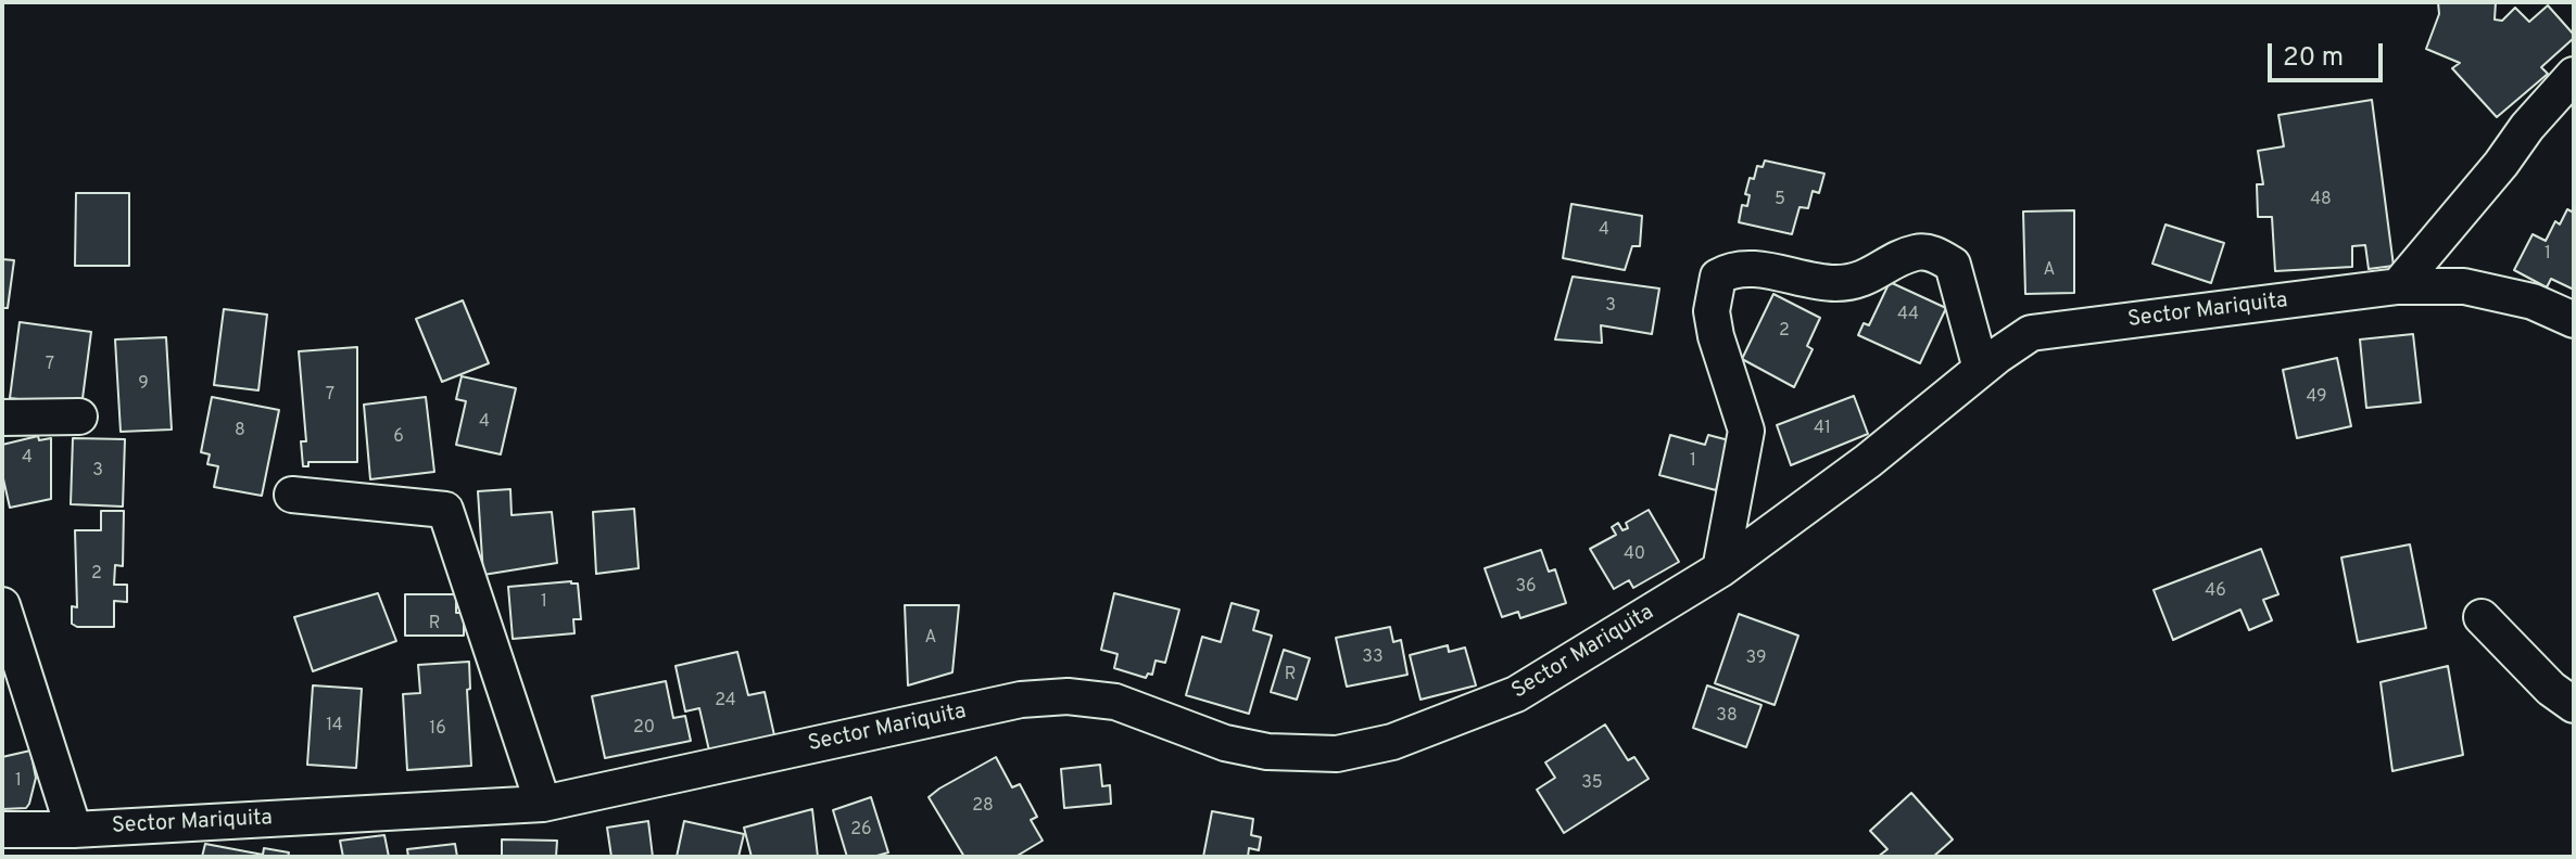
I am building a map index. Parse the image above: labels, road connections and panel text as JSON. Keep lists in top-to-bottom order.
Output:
{
  "streets": {
    "street": ["Sector Mariquita"]
  },
  "house_numbers": [
    "5",
    "48",
    "4",
    "1",
    "A",
    "3",
    "44",
    "2",
    "7",
    "9",
    "7",
    "49",
    "4",
    "41",
    "8",
    "6",
    "4",
    "1",
    "3",
    "40",
    "2",
    "36",
    "46",
    "1",
    "R",
    "A",
    "33",
    "39",
    "R",
    "24",
    "38",
    "14",
    "20",
    "16",
    "1",
    "35",
    "28",
    "26"
  ],
  "scale_bar": "20 m"
}
